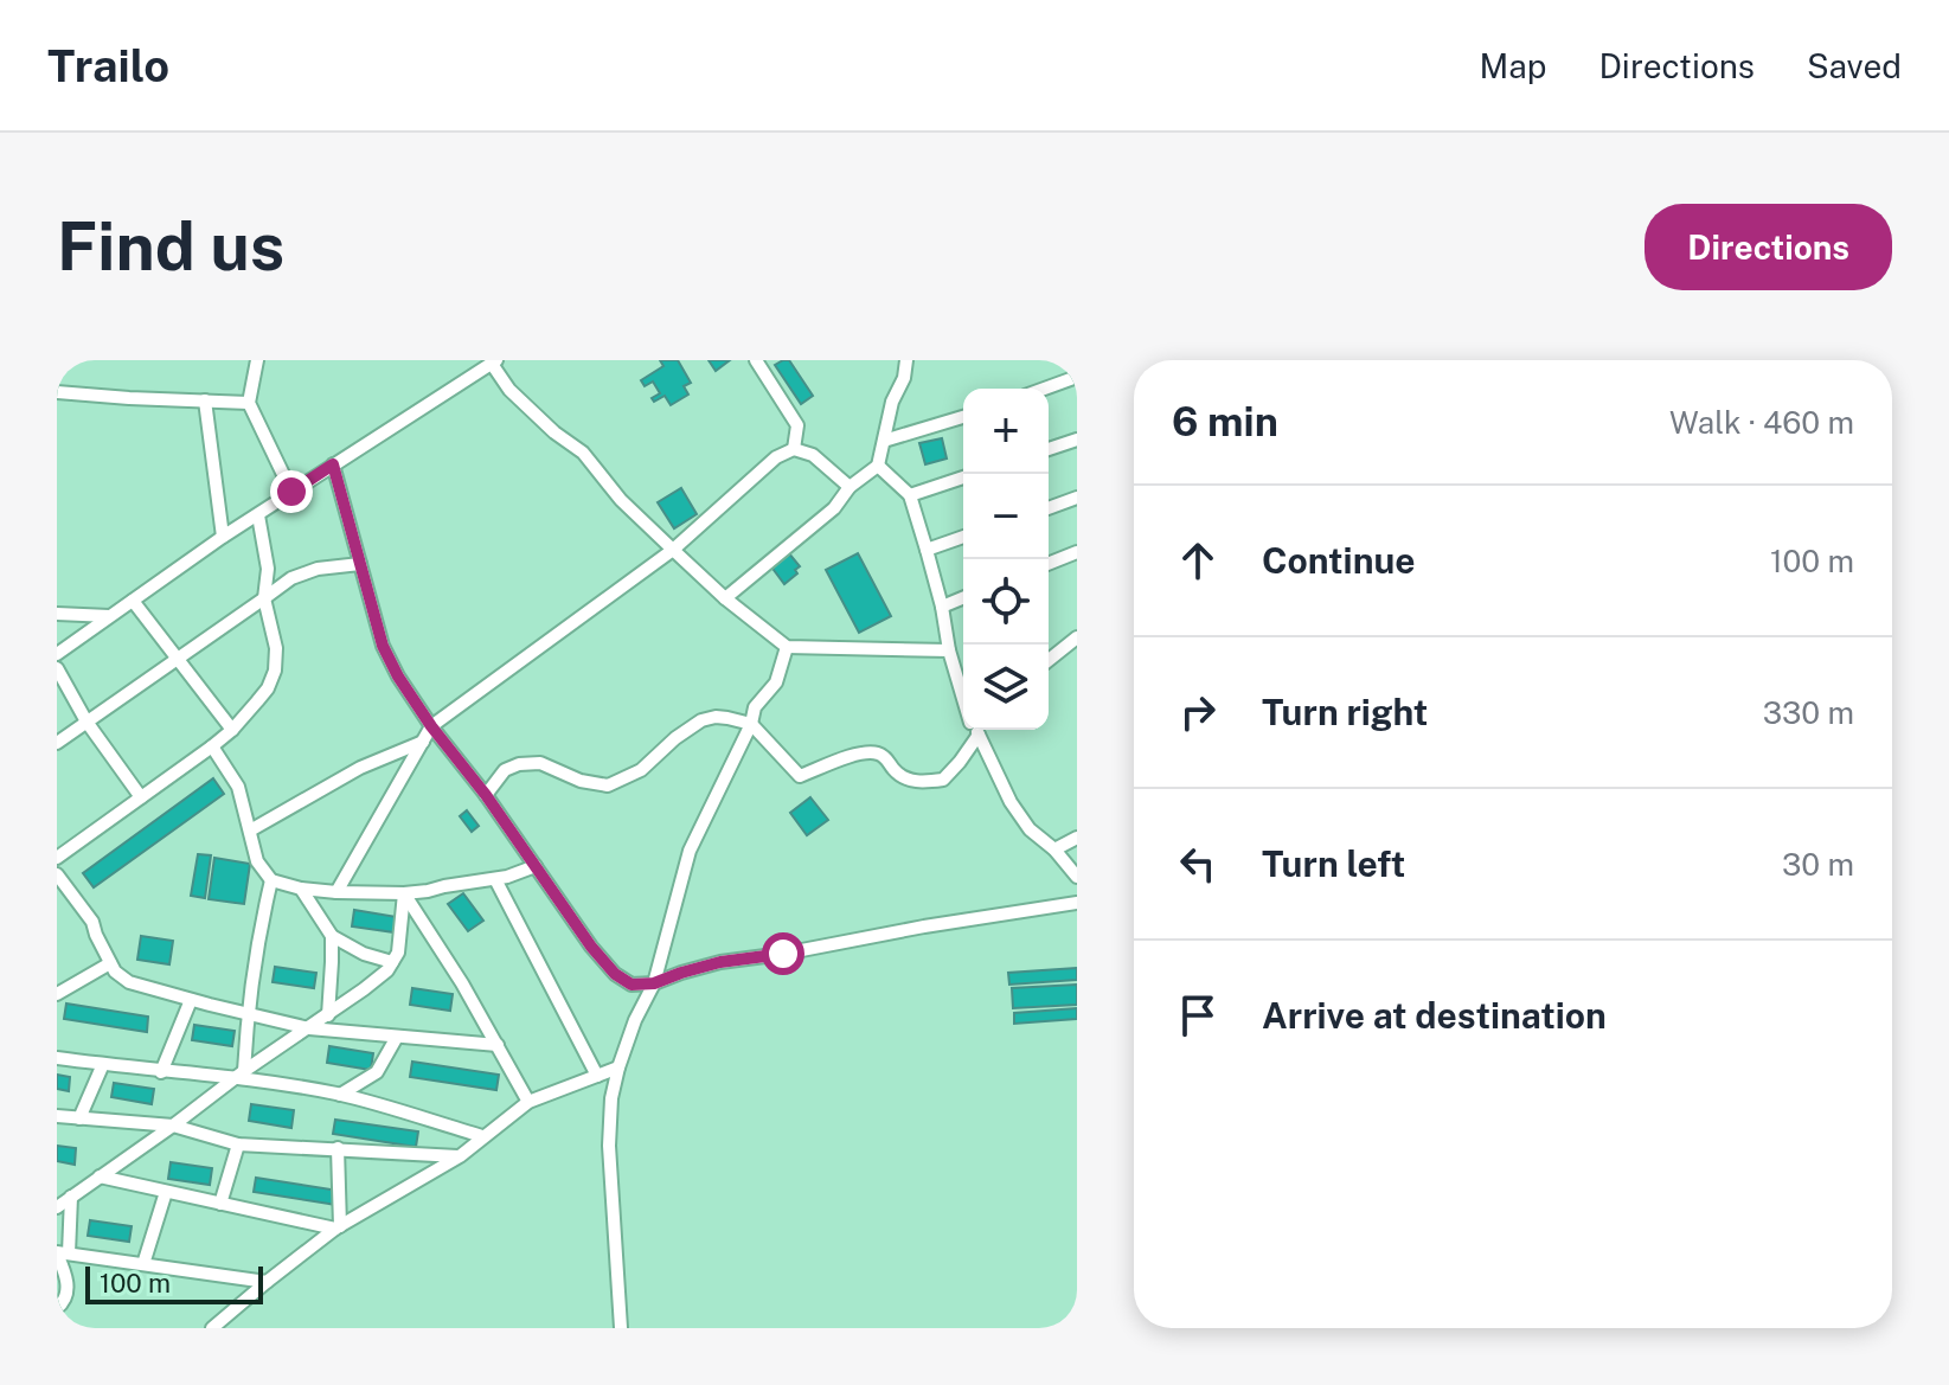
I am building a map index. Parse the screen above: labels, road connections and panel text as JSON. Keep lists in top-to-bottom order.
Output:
{
  "scale_bar": "100 m",
  "page": {
    "header": "Trailo",
    "nav": ["Map", "Directions", "Saved"],
    "buttons": "Directions",
    "title": "Find us",
    "heading": ["6 min", "Walk · 460 m"],
    "map_buttons": ["+", "−"],
    "list": [
      ["Continue", "100 m"],
      ["Turn right", "330 m"],
      ["Turn left", "30 m"],
      "Arrive at destination"
    ],
    "scale": "100 m"
  }
}
